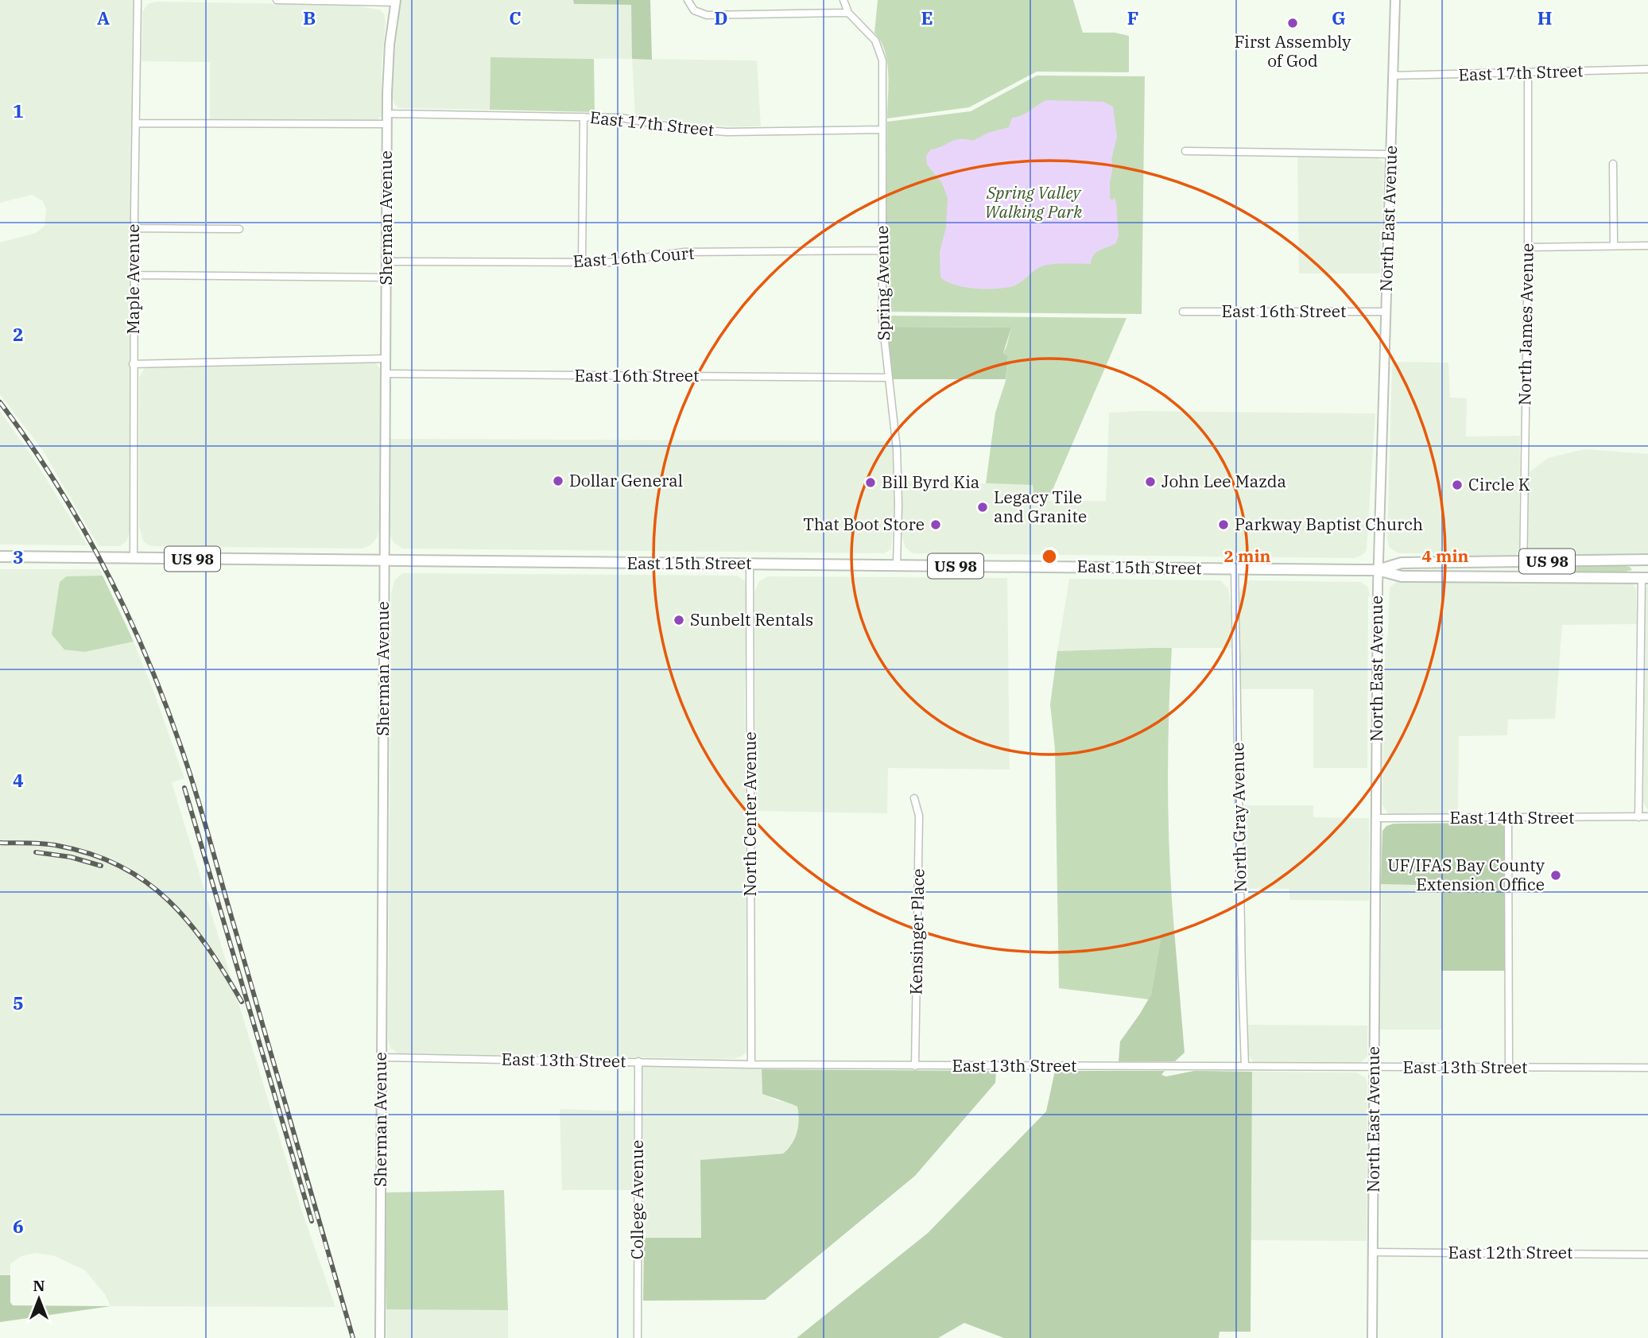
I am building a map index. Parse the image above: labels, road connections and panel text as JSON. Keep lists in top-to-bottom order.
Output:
{
  "streets": {
    "main road": [
      "Sherman Avenue",
      "North East Avenue",
      "US 98",
      "East 15th Street"
    ],
    "street": [
      "East 17th Street",
      "East 16th Court",
      "Maple Avenue",
      "Spring Avenue",
      "East 16th Street",
      "North James Avenue",
      "North Center Avenue",
      "North Gray Avenue",
      "East 14th Street",
      "Kensinger Place",
      "East 13th Street",
      "College Avenue",
      "East 12th Street"
    ]
  },
  "crossings": [
    ["East 17th Street", "Sherman Avenue"],
    ["East 17th Street", "North East Avenue"],
    ["East 17th Street", "Spring Avenue"],
    ["East 17th Street", "North James Avenue"],
    ["Sherman Avenue", "East 16th Court"],
    ["Sherman Avenue", "East 16th Street"],
    ["Sherman Avenue", "East 15th Street"],
    ["Sherman Avenue", "East 13th Street"],
    ["North East Avenue", "East 16th Street"],
    ["North East Avenue", "East 15th Street"],
    ["North East Avenue", "East 14th Street"],
    ["North East Avenue", "East 13th Street"],
    ["North East Avenue", "East 12th Street"],
    ["East 16th Court", "Spring Avenue"],
    ["Maple Avenue", "East 15th Street"],
    ["Spring Avenue", "East 16th Street"],
    ["Spring Avenue", "East 15th Street"],
    ["North James Avenue", "East 15th Street"],
    ["East 15th Street", "North Center Avenue"],
    ["East 15th Street", "North Gray Avenue"],
    ["North Center Avenue", "East 13th Street"],
    ["North Gray Avenue", "East 13th Street"],
    ["Kensinger Place", "East 13th Street"],
    ["East 13th Street", "College Avenue"]
  ],
  "parks": ["Spring Valley Walking Park"],
  "places": [
    "First Assembly of God",
    "Dollar General",
    "John Lee Mazda",
    "Bill Byrd Kia",
    "Circle K",
    "Legacy Tile and Granite",
    "That Boot Store",
    "Parkway Baptist Church",
    "Sunbelt Rentals",
    "UF/IFAS Bay County Extension Office"
  ],
  "north": "top",
  "grid": {
    "columns": [
      "A",
      "B",
      "C",
      "D",
      "E",
      "F",
      "G",
      "H"
    ],
    "rows": [
      "1",
      "2",
      "3",
      "4",
      "5",
      "6"
    ]
  },
  "rings": ["2 min", "4 min"]
}
